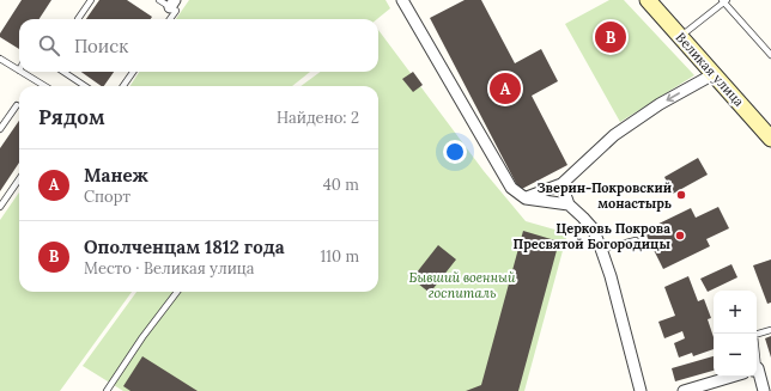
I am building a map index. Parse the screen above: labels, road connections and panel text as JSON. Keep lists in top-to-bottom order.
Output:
{
  "streets": {
    "main road": ["Великая улица"]
  },
  "parks": ["Бывший военный госпиталь"],
  "places": ["Зверин-Покровский монастырь", "Церковь Покрова Пресвятой Богородицы"],
  "page": {
    "pins": ["B", "A"],
    "search": "Поиск",
    "heading": ["Рядом", "Найдено: 2"],
    "list": [
      {
        "mark": "A",
        "name": "Манеж",
        "note": "Спорт",
        "value": "40 m"
      },
      {
        "mark": "B",
        "name": "Ополченцам 1812 года",
        "note": "Место · Великая улица",
        "value": "110 m"
      }
    ],
    "map_buttons": ["+", "−"]
  }
}
